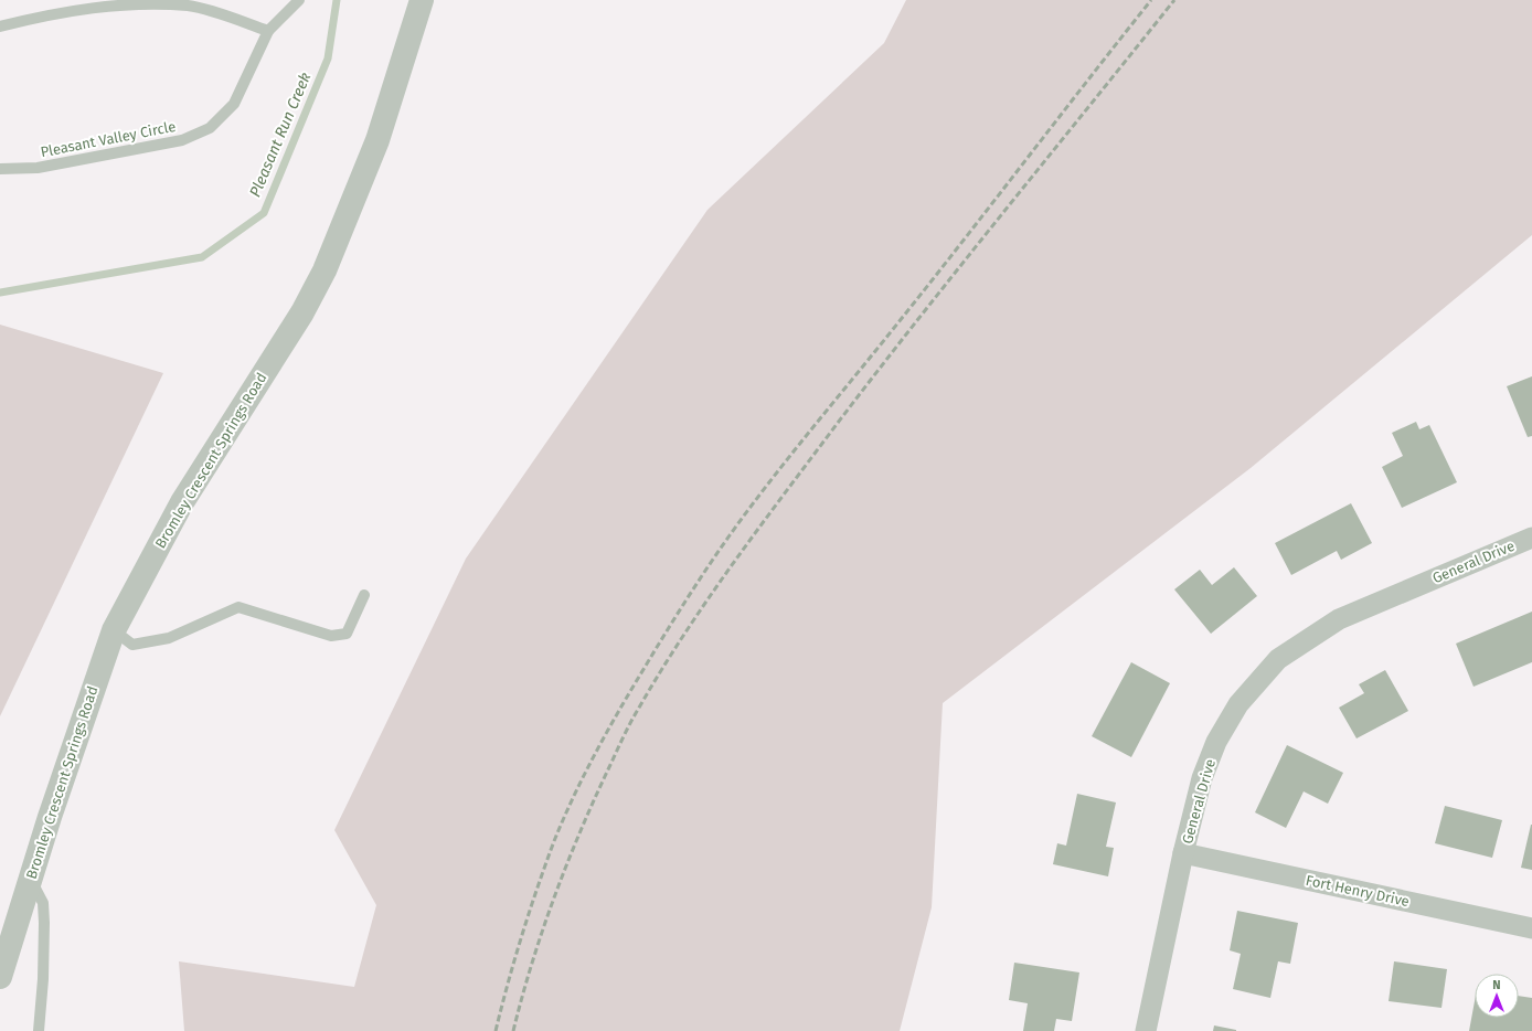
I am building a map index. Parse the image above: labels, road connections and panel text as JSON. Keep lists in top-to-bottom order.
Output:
{
  "streets": {
    "street": ["Bromley Crescent Springs Road", "General Drive", "Fort Henry Drive"],
    "lane": ["Pleasant Valley Circle"]
  },
  "crossings": [
    ["General Drive", "Fort Henry Drive"]
  ],
  "water": ["Pleasant Run Creek"],
  "north": "top"
}
